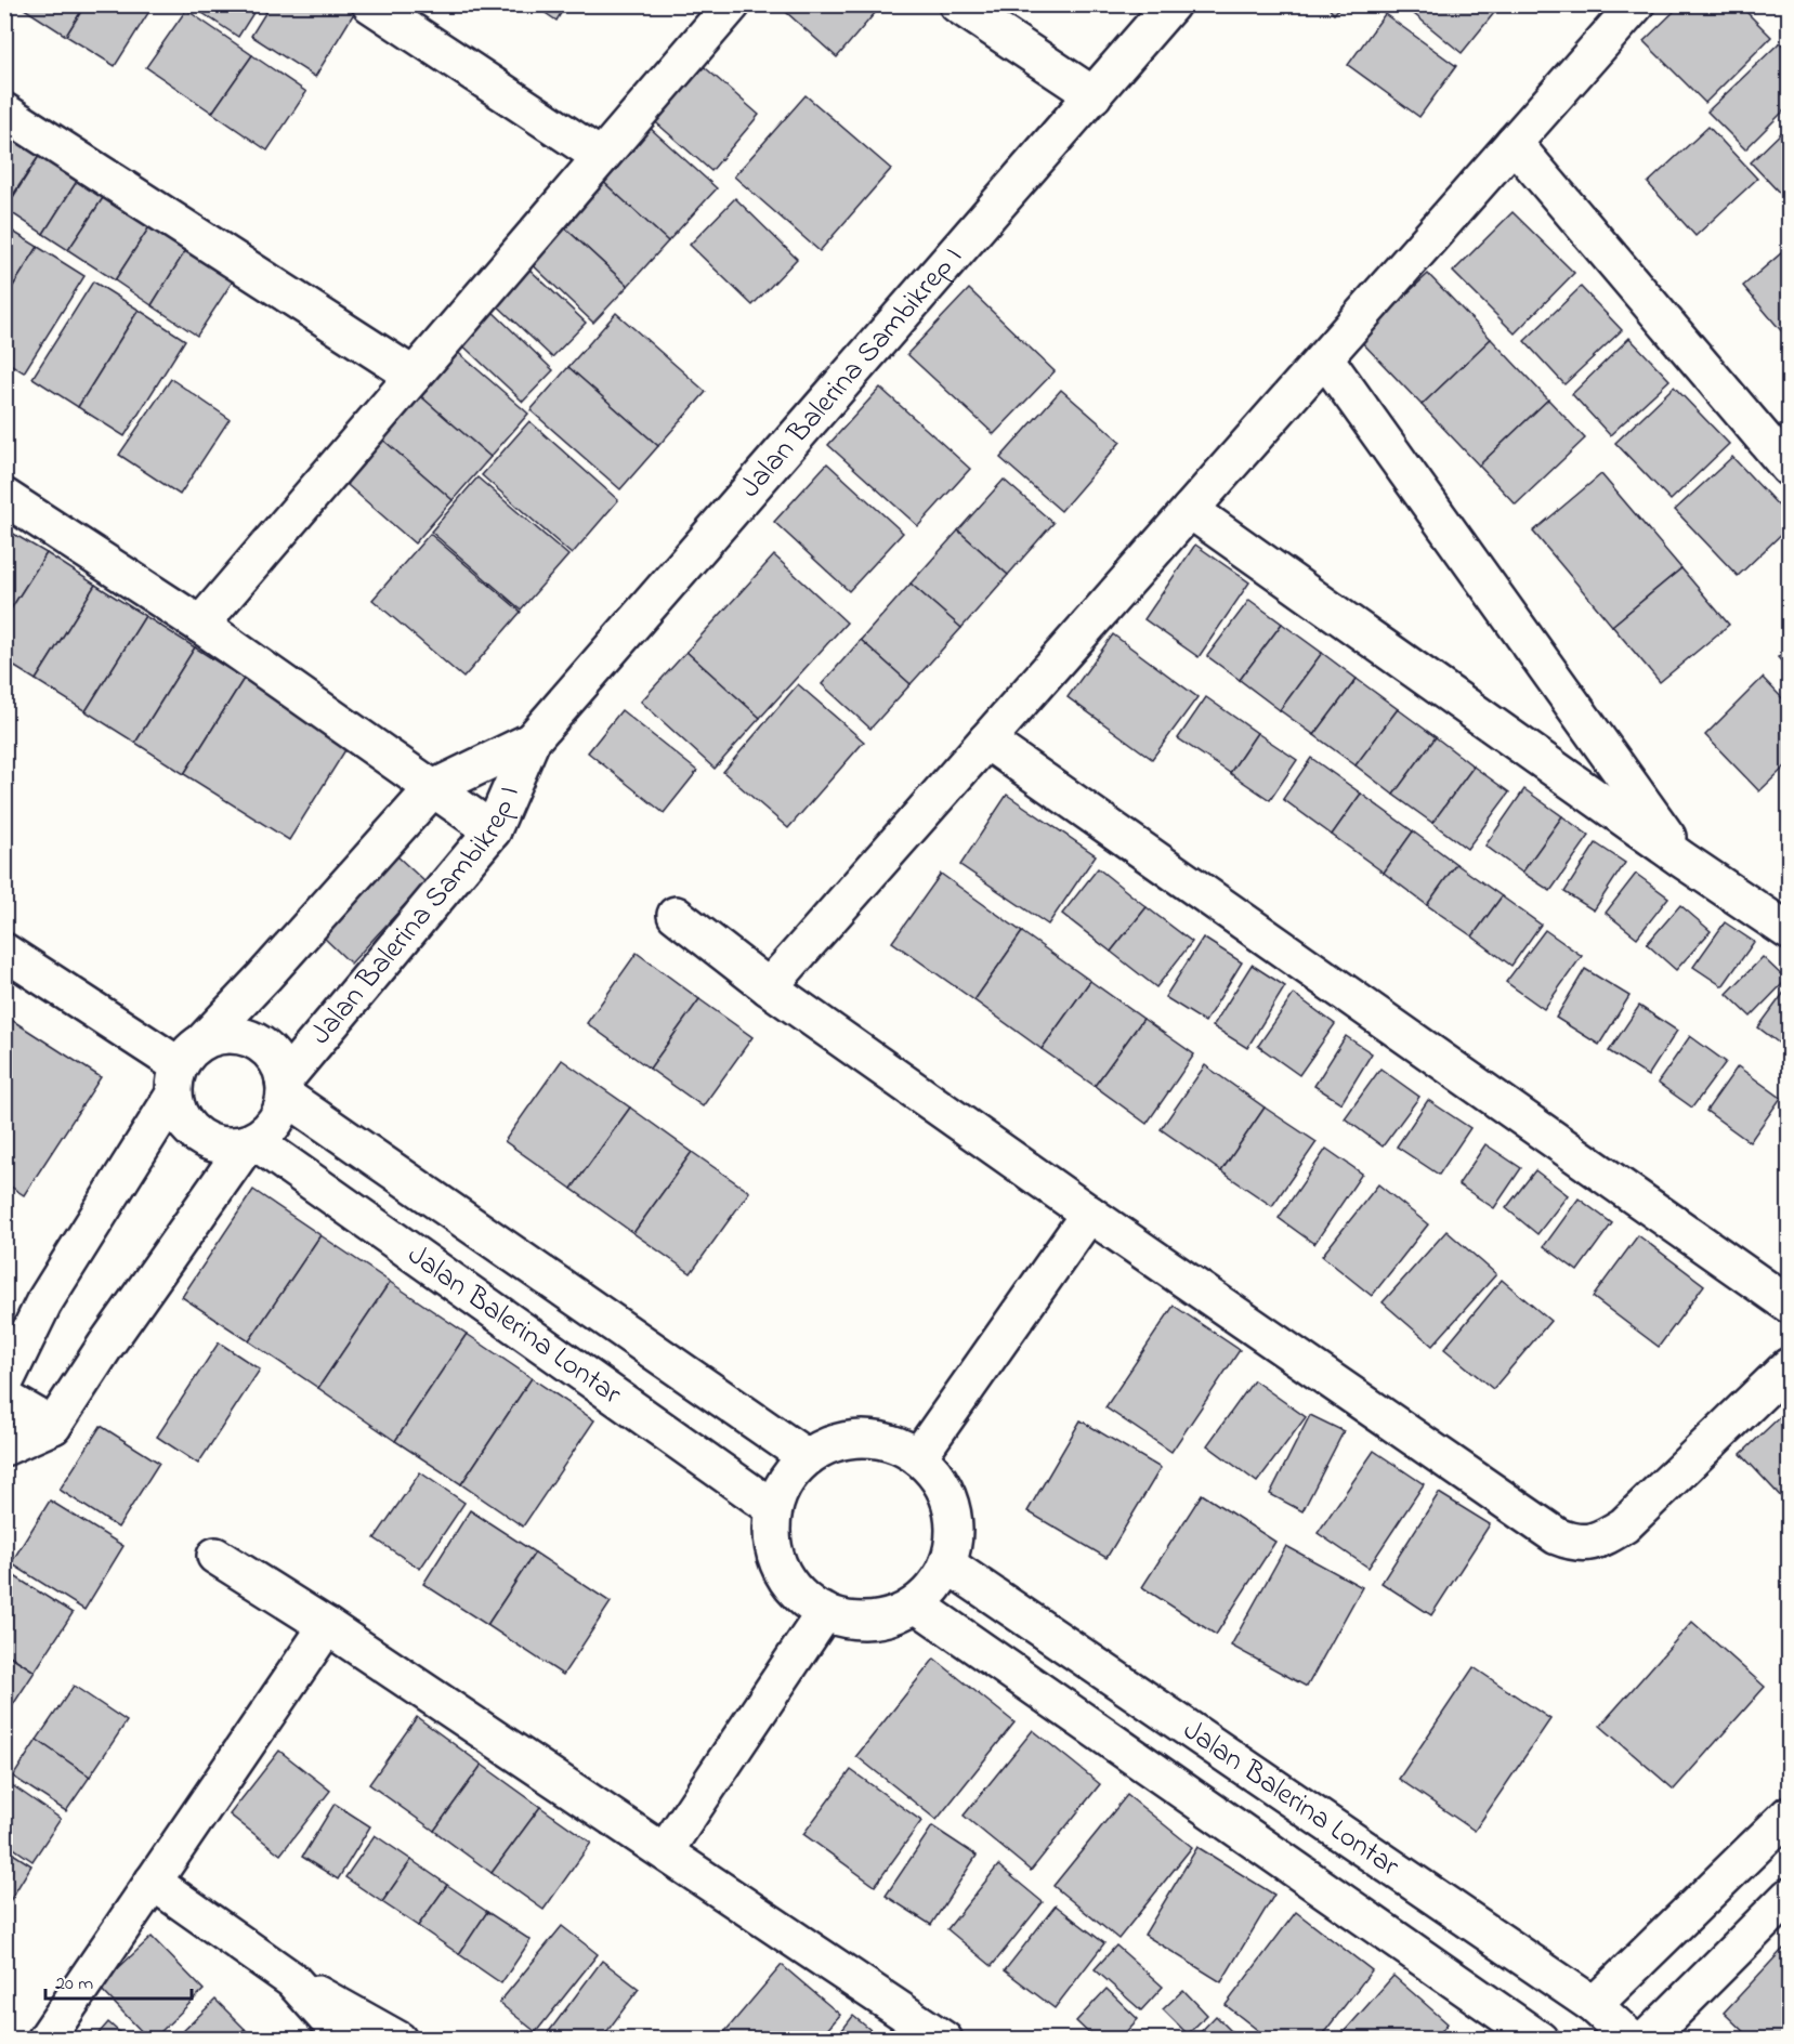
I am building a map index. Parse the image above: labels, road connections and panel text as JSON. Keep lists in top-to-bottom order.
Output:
{
  "streets": {
    "street": ["Jalan Balerina Sambikrep I", "Jalan Balerina Lontar"]
  },
  "crossings": [
    ["Jalan Balerina Sambikrep I", "Jalan Balerina Lontar"]
  ],
  "scale_bar": "20 m"
}
